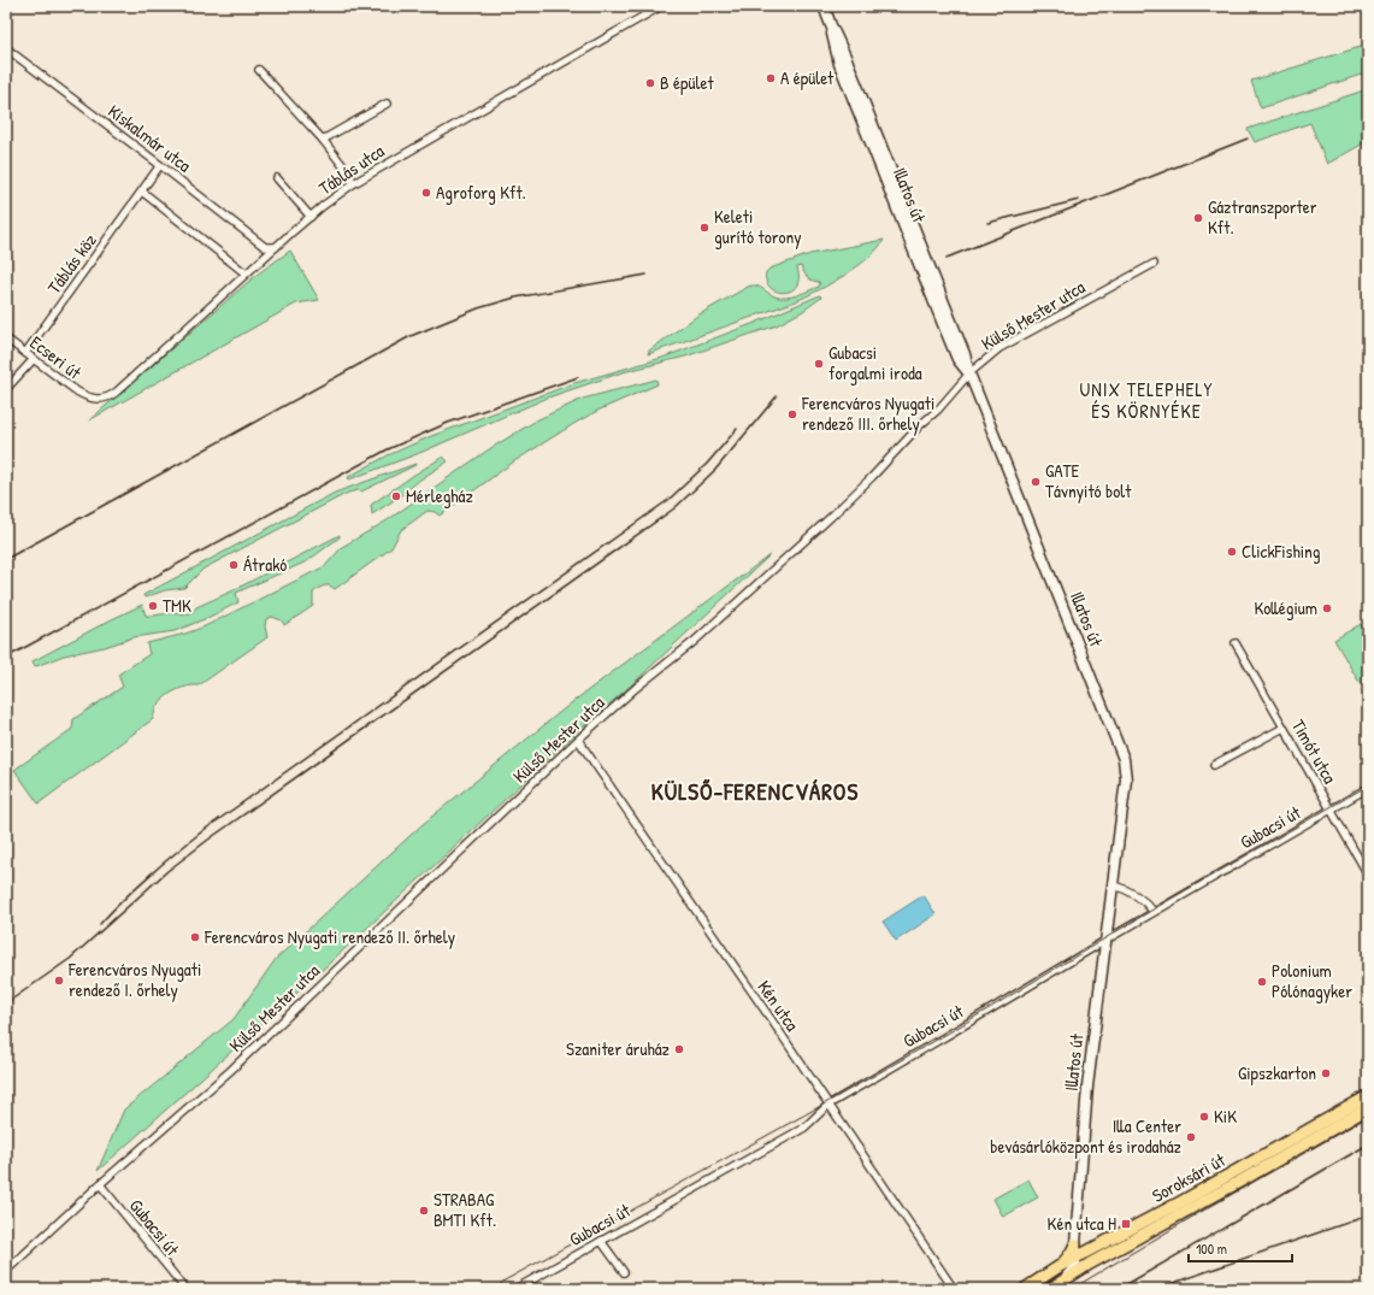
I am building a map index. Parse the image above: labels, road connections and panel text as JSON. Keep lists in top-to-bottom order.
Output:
{
  "streets": {
    "main road": ["Soroksári út"],
    "street": [
      "Kiskalmár utca",
      "Táblás utca",
      "Illatos út",
      "Táblás köz",
      "Külső Mester utca",
      "Ecseri út",
      "Timót utca",
      "Gubacsi út",
      "Kén utca"
    ]
  },
  "crossings": [
    ["Kiskalmár utca", "Táblás utca"],
    ["Kiskalmár utca", "Táblás köz"],
    ["Táblás utca", "Ecseri út"],
    ["Illatos út", "Külső Mester utca"],
    ["Illatos út", "Gubacsi út"],
    ["Illatos út", "Soroksári út"],
    ["Táblás köz", "Ecseri út"],
    ["Külső Mester utca", "Gubacsi út"],
    ["Külső Mester utca", "Kén utca"],
    ["Timót utca", "Gubacsi út"],
    ["Gubacsi út", "Kén utca"]
  ],
  "districts": ["UNIX TELEPHELY ÉS KÖRNYÉKE", "KÜLSŐ-FERENCVÁROS"],
  "places": {
    "other": [
      "A épület",
      "B épület",
      "Agroforg Kft.",
      "Gáztranszporter Kft.",
      "Keleti gurító torony",
      "Gubacsi forgalmi iroda",
      "Ferencváros Nyugati rendező III. őrhely",
      "GATE Távnyitó bolt",
      "Mérlegház",
      "ClickFishing",
      "Átrakó",
      "TMK",
      "Kollégium",
      "Ferencváros Nyugati rendező II. őrhely",
      "Ferencváros Nyugati rendező I. őrhely",
      "Polonium Pólónagyker",
      "Szaniter áruház",
      "Gipszkarton",
      "KiK",
      "Illa Center bevásárlóközpont és irodaház",
      "STRABAG BMTI Kft."
    ],
    "transit": ["Kén utca H"]
  },
  "scale_bar": "100 m"
}
